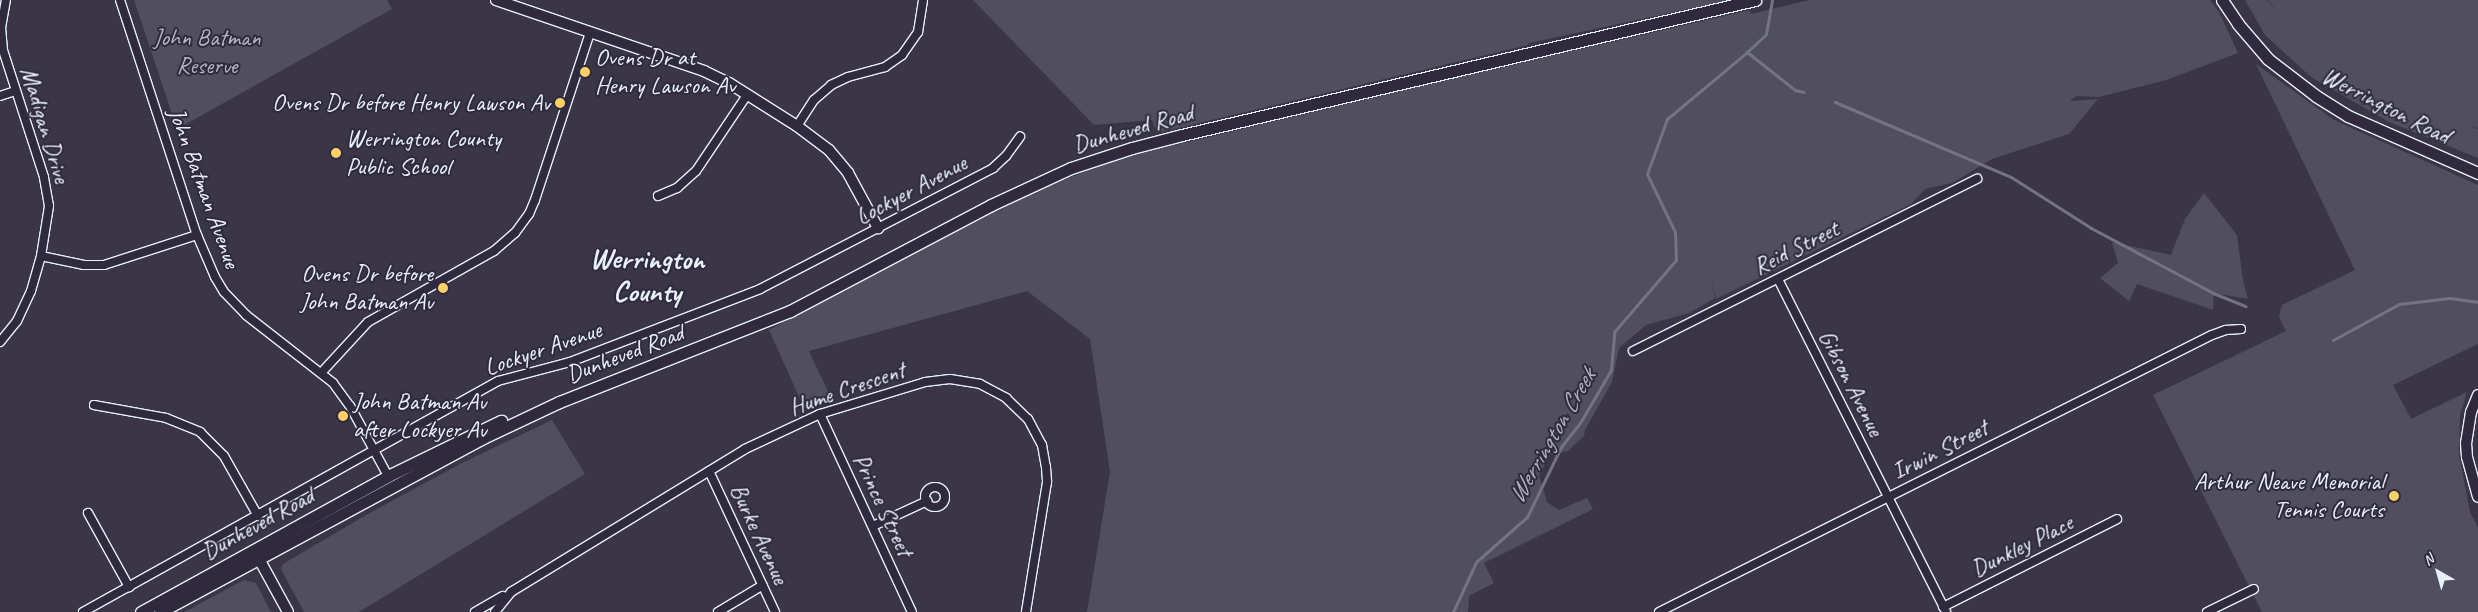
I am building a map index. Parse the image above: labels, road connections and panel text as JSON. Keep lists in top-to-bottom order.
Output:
{
  "streets": {
    "main road": ["Werrington Road", "Dunheved Road"],
    "street": [
      "Madigan Drive",
      "John Batman Avenue",
      "Lockyer Avenue",
      "Reid Street",
      "Gibson Avenue",
      "Hume Crescent",
      "Irwin Street",
      "Prince Street",
      "Burke Avenue",
      "Dunkley Place"
    ]
  },
  "crossings": [
    ["Dunheved Road", "John Batman Avenue"],
    ["John Batman Avenue", "Lockyer Avenue"],
    ["Reid Street", "Gibson Avenue"],
    ["Gibson Avenue", "Irwin Street"],
    ["Gibson Avenue", "Dunkley Place"],
    ["Hume Crescent", "Prince Street"],
    ["Hume Crescent", "Burke Avenue"]
  ],
  "districts": ["Werrington County"],
  "water": ["Werrington Creek"],
  "parks": ["John Batman Reserve"],
  "places": [
    "Ovens Dr at Henry Lawson Av",
    "Ovens Dr before Henry Lawson Av",
    "Werrington County Public School",
    "Ovens Dr before John Batman Av",
    "John Batman Av after Lockyer Av",
    "Arthur Neave Memorial Tennis Courts"
  ],
  "north": "top left"
}
